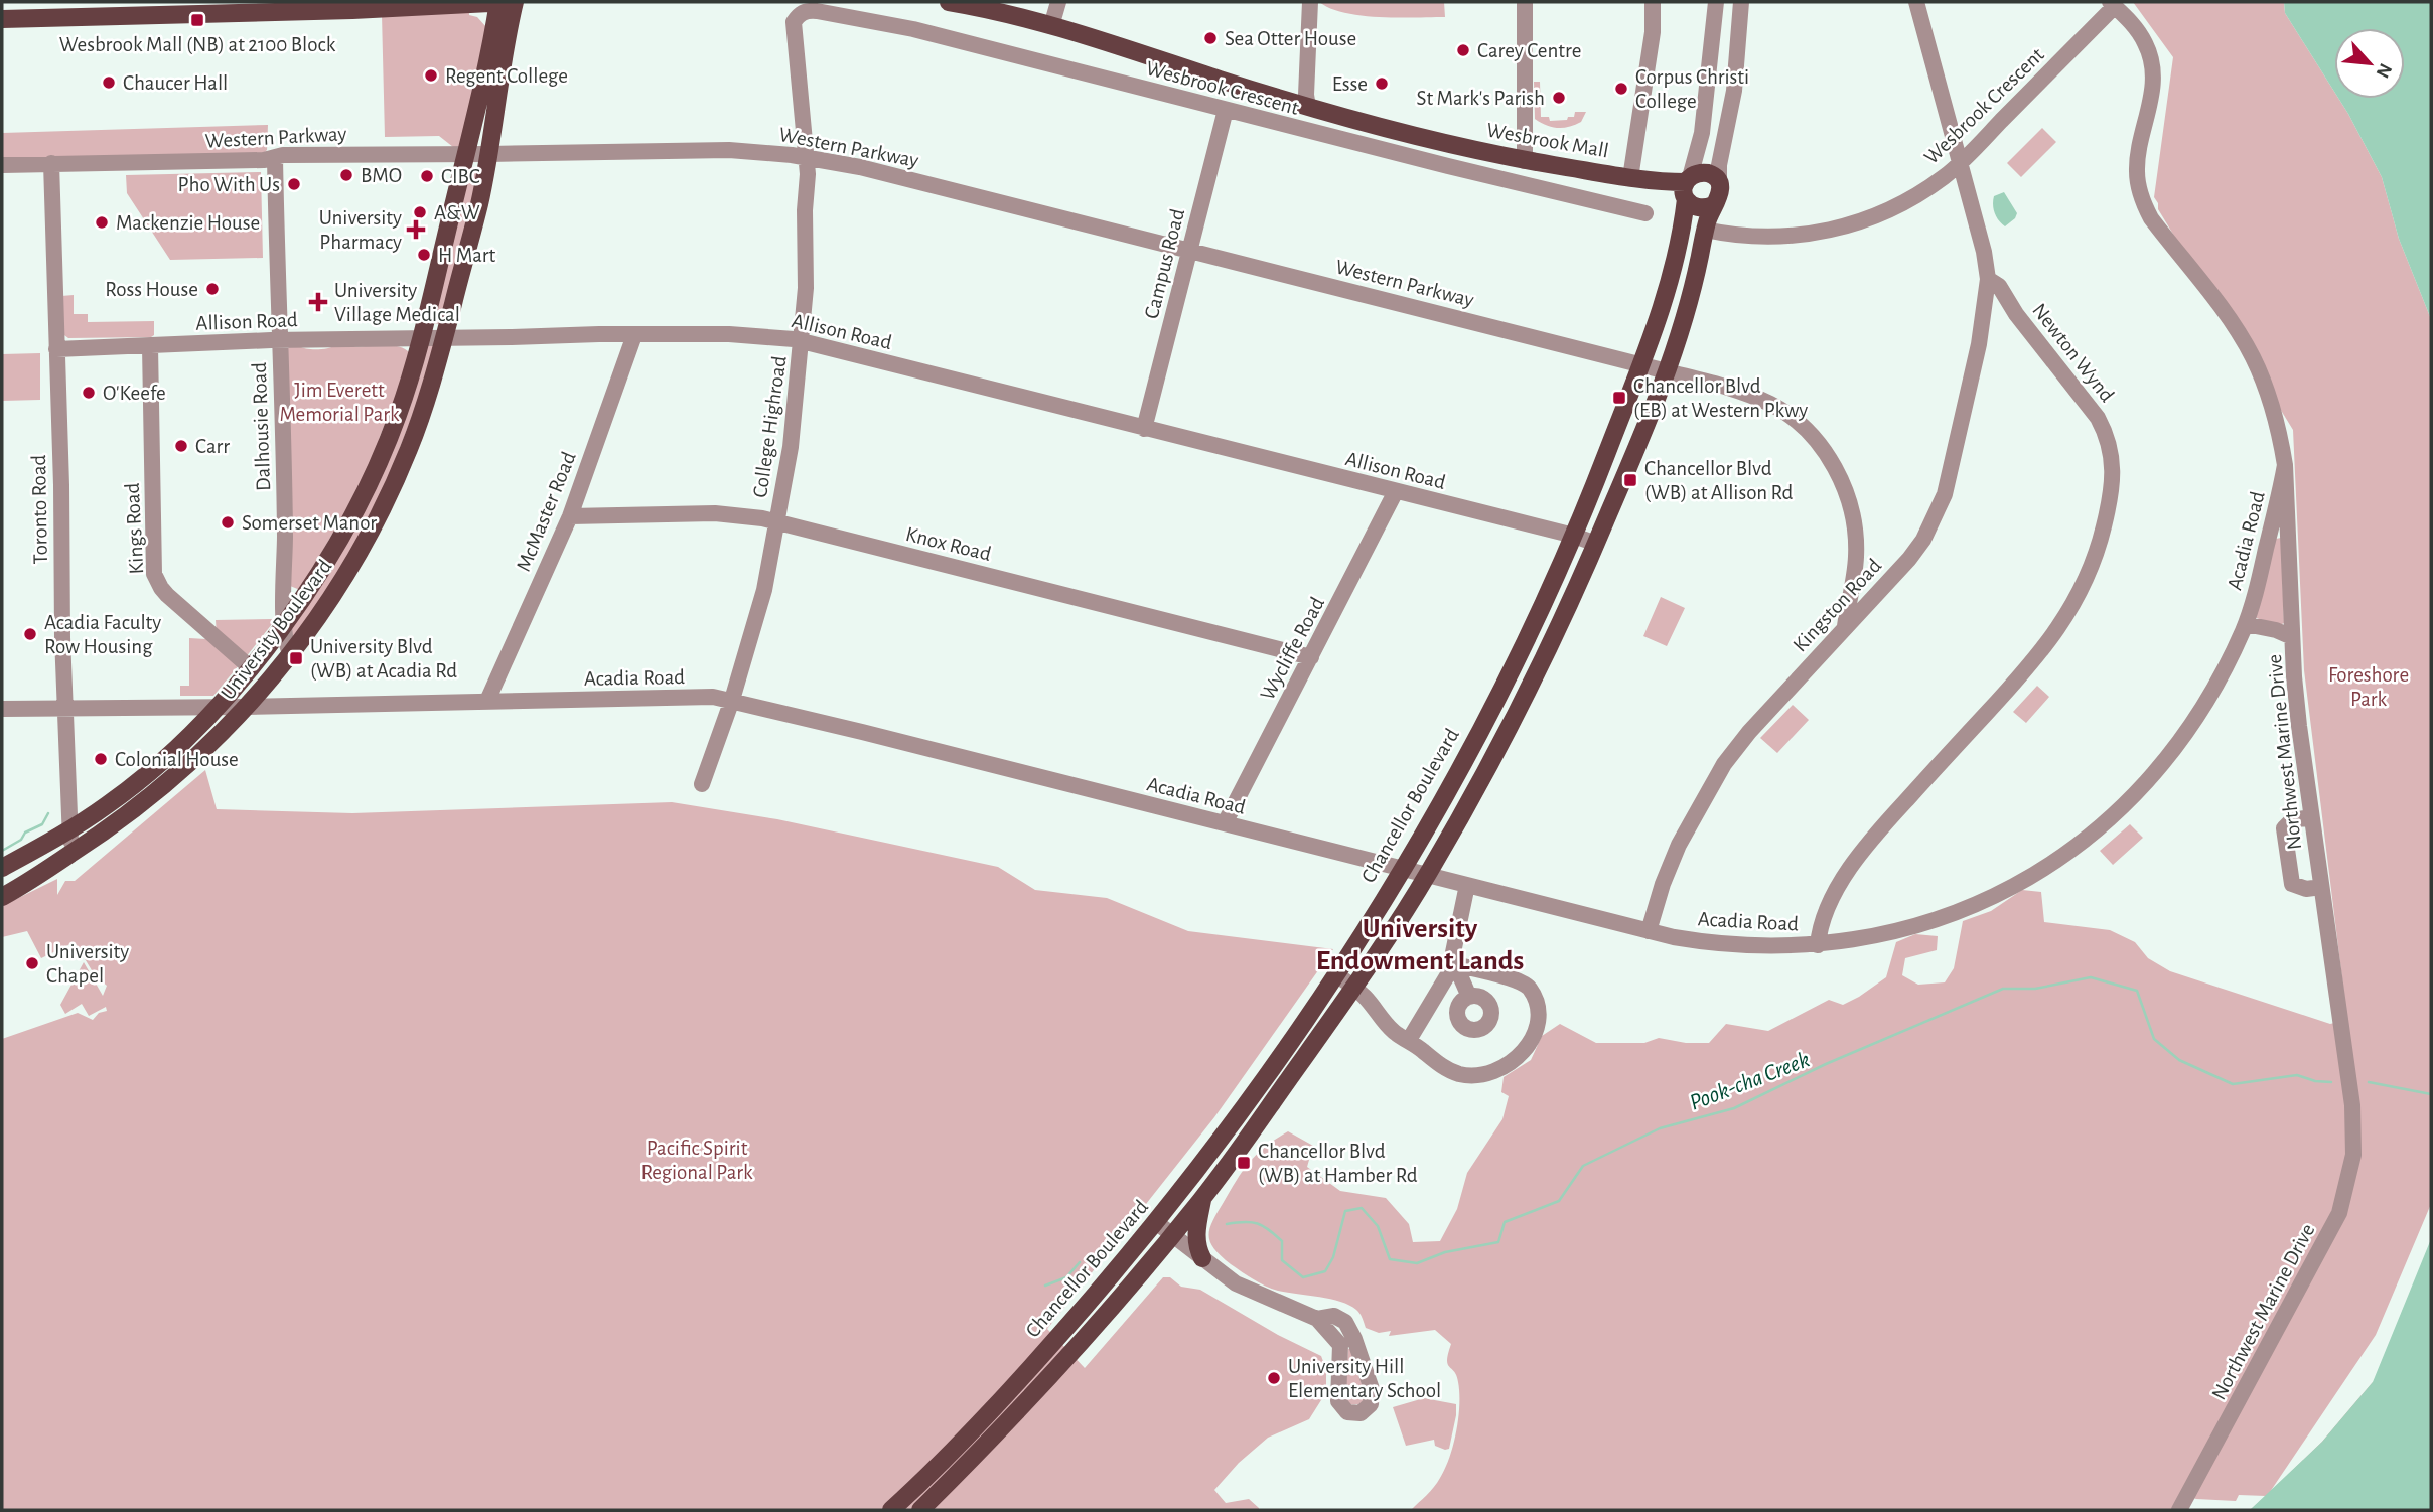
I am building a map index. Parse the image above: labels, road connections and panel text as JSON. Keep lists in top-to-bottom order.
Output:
{
  "streets": {
    "main road": ["Wesbrook Mall", "University Boulevard", "Chancellor Boulevard"],
    "street": [
      "Wesbrook Crescent",
      "Western Parkway",
      "Campus Road",
      "Allison Road",
      "Newton Wynd",
      "Dalhousie Road",
      "College Highroad",
      "Toronto Road",
      "McMaster Road",
      "Kings Road",
      "Acadia Road",
      "Knox Road",
      "Kingston Road",
      "Wycliffe Road",
      "Northwest Marine Drive"
    ]
  },
  "crossings": [
    ["Wesbrook Crescent", "Campus Road"],
    ["Wesbrook Crescent", "College Highroad"],
    ["Wesbrook Crescent", "Northwest Marine Drive"],
    ["Wesbrook Crescent", "Chancellor Boulevard"],
    ["Western Parkway", "Campus Road"],
    ["Western Parkway", "Dalhousie Road"],
    ["Western Parkway", "College Highroad"],
    ["Western Parkway", "Toronto Road"],
    ["Western Parkway", "Kingston Road"],
    ["Western Parkway", "University Boulevard"],
    ["Western Parkway", "Chancellor Boulevard"],
    ["Wesbrook Mall", "Chancellor Boulevard"],
    ["Campus Road", "Allison Road"],
    ["Allison Road", "Dalhousie Road"],
    ["Allison Road", "College Highroad"],
    ["Allison Road", "Toronto Road"],
    ["Allison Road", "McMaster Road"],
    ["Allison Road", "Kings Road"],
    ["Allison Road", "University Boulevard"],
    ["Allison Road", "Wycliffe Road"],
    ["Allison Road", "Chancellor Boulevard"],
    ["Newton Wynd", "Acadia Road"],
    ["Newton Wynd", "Kingston Road"],
    ["Dalhousie Road", "University Boulevard"],
    ["College Highroad", "Acadia Road"],
    ["College Highroad", "Knox Road"],
    ["Toronto Road", "Acadia Road"],
    ["Toronto Road", "University Boulevard"],
    ["McMaster Road", "Acadia Road"],
    ["McMaster Road", "Knox Road"],
    ["Kings Road", "University Boulevard"],
    ["Acadia Road", "Kingston Road"],
    ["Acadia Road", "University Boulevard"],
    ["Acadia Road", "Wycliffe Road"],
    ["Acadia Road", "Northwest Marine Drive"],
    ["Acadia Road", "Chancellor Boulevard"],
    ["Knox Road", "Wycliffe Road"]
  ],
  "districts": ["University Endowment Lands"],
  "water": ["Pook-cha Creek"],
  "parks": ["Jim Everett Memorial Park", "Foreshore Park", "Pacific Spirit Regional Park"],
  "places": {
    "transit": [
      "Wesbrook Mall (NB) at 2100 Block",
      "Chancellor Blvd (EB) at Western Pkwy",
      "Chancellor Blvd (WB) at Allison Rd",
      "University Blvd (WB) at Acadia Rd",
      "Chancellor Blvd (WB) at Hamber Rd"
    ],
    "other": [
      "Sea Otter House",
      "Carey Centre",
      "Regent College",
      "Chaucer Hall",
      "Esse",
      "Corpus Christi College",
      "St Mark's Parish",
      "BMO",
      "CIBC",
      "Pho With Us",
      "A&W",
      "Mackenzie House",
      "H Mart",
      "Ross House",
      "O'Keefe",
      "Carr",
      "Somerset Manor",
      "Acadia Faculty Row Housing",
      "Colonial House",
      "University Chapel",
      "University Hill Elementary School"
    ],
    "health": ["University Pharmacy", "University Village Medical"]
  },
  "north": "bottom right"
}
